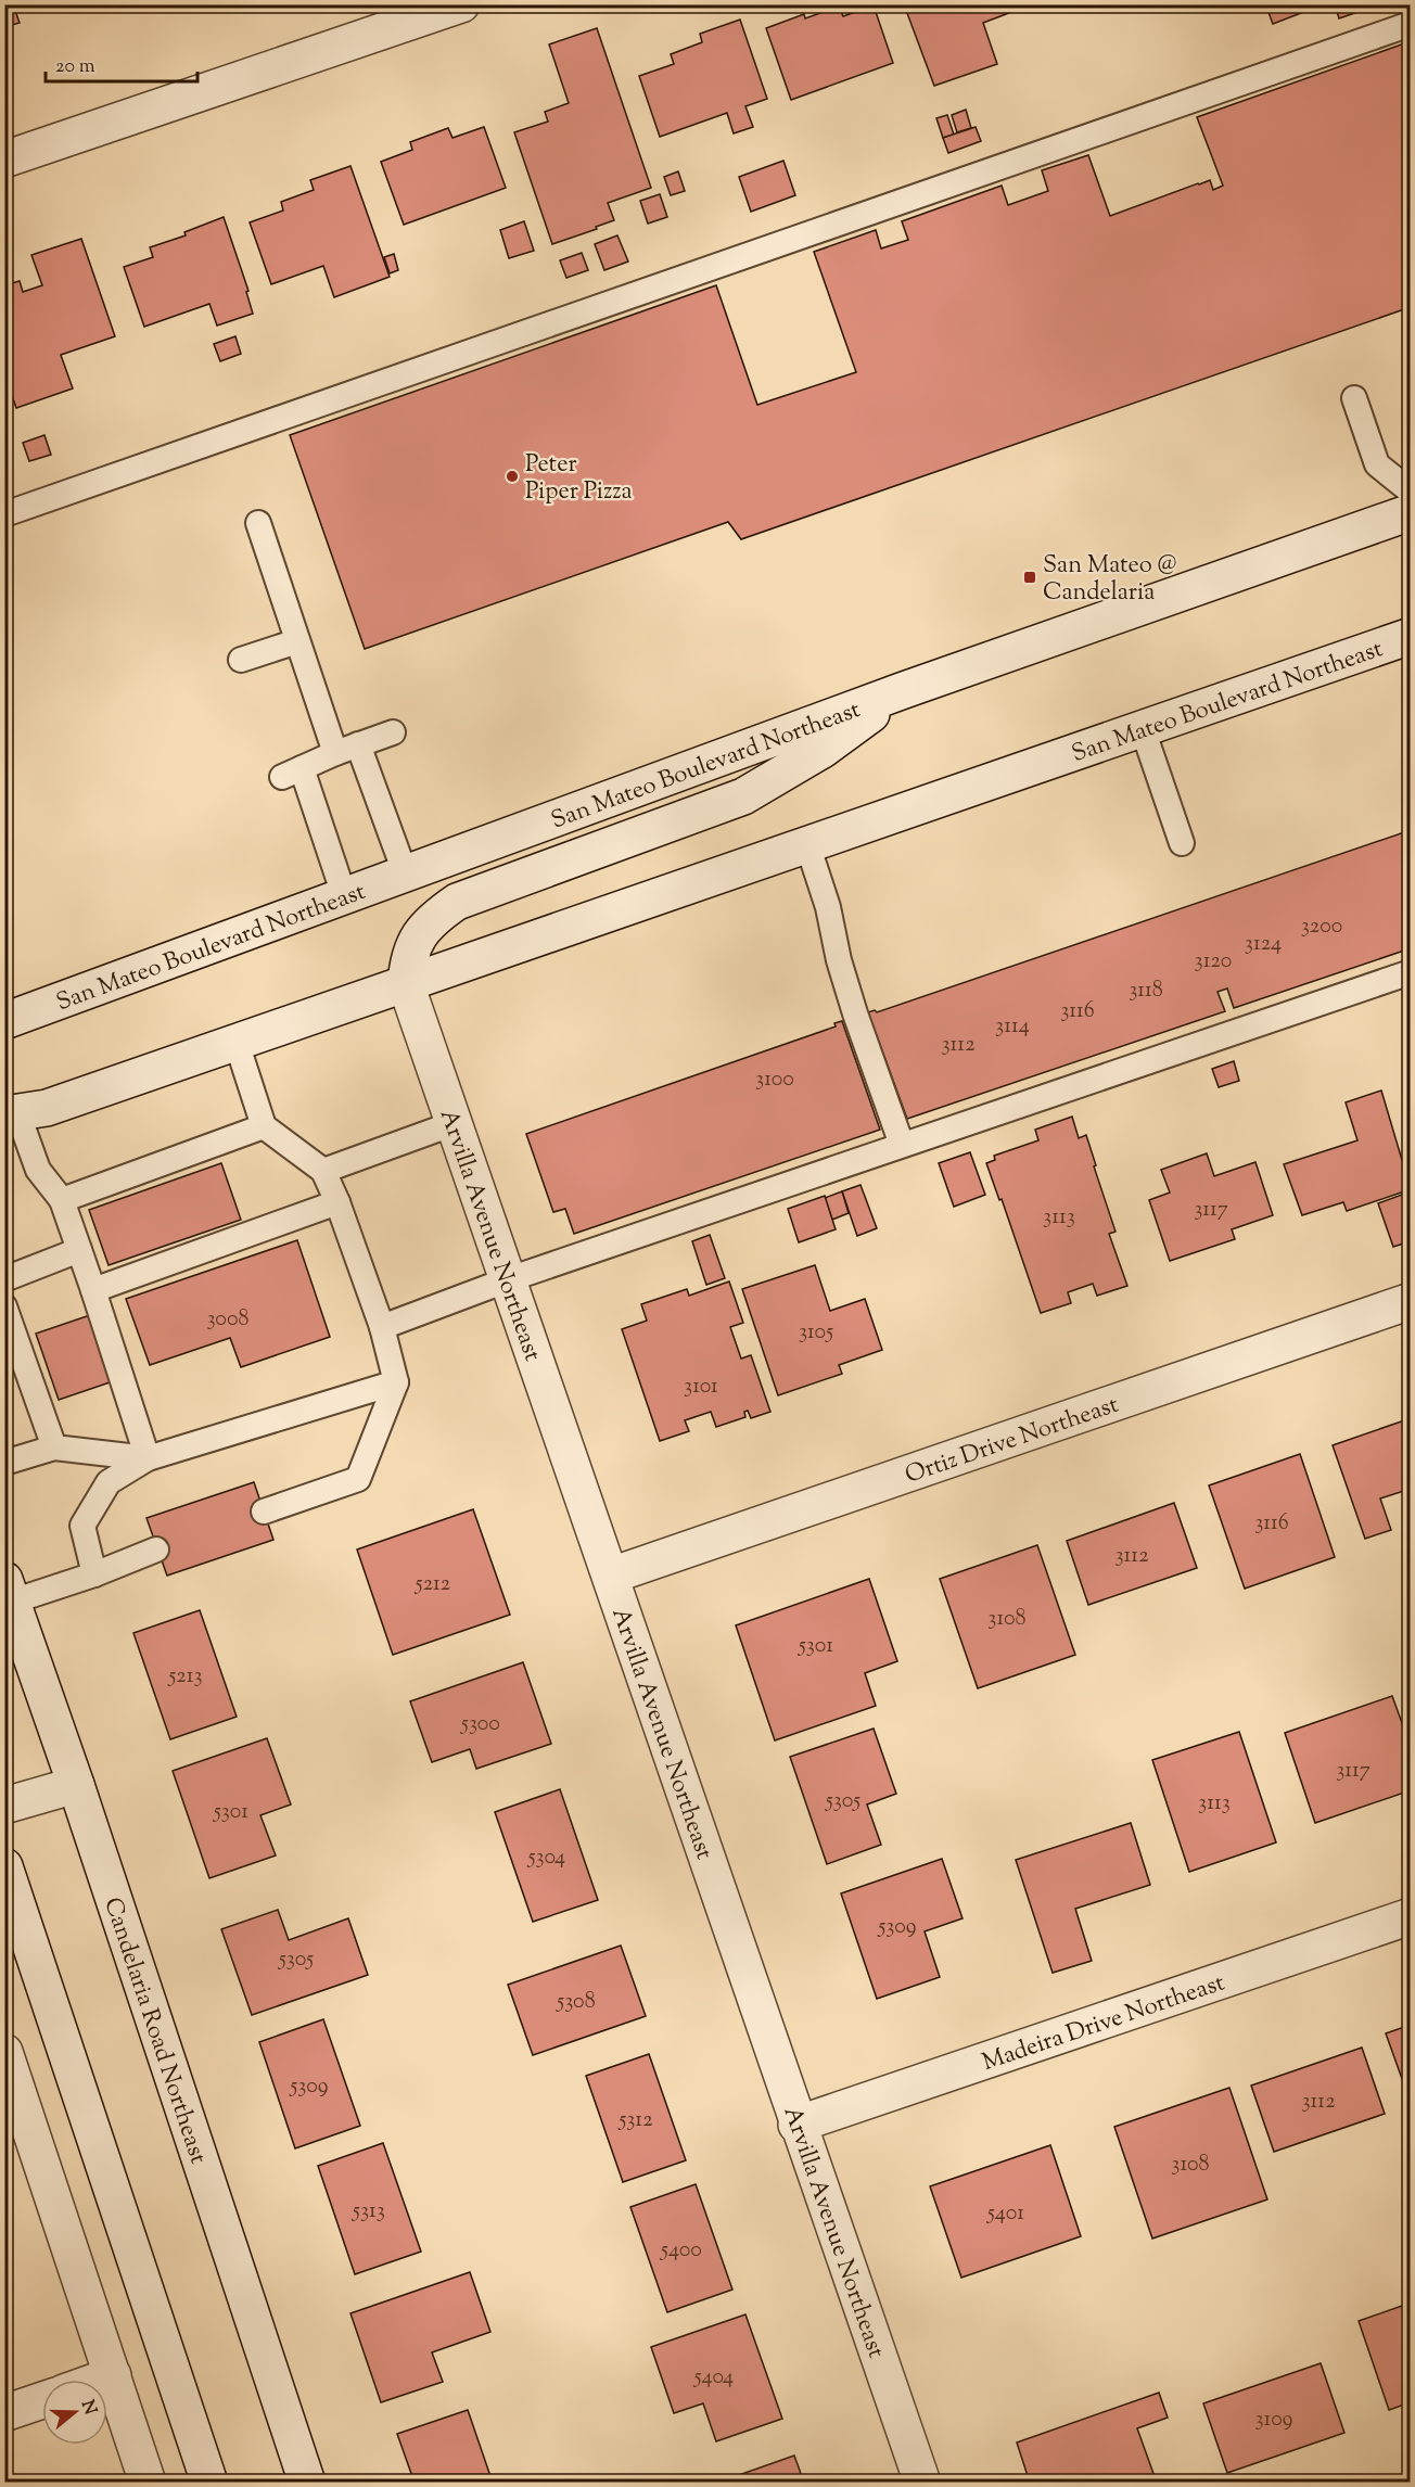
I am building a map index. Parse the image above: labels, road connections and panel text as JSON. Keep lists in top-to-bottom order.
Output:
{
  "streets": {
    "main road": [
      "San Mateo Boulevard Northeast",
      "Arvilla Avenue Northeast",
      "Ortiz Drive Northeast",
      "Madeira Drive Northeast",
      "Candelaria Road Northeast"
    ]
  },
  "crossings": [
    ["San Mateo Boulevard Northeast", "Arvilla Avenue Northeast"],
    ["Arvilla Avenue Northeast", "Ortiz Drive Northeast"],
    ["Arvilla Avenue Northeast", "Madeira Drive Northeast"]
  ],
  "places": {
    "other": ["Peter Piper Pizza"],
    "transit": ["San Mateo @ Candelaria"]
  },
  "house_numbers": [
    "3200",
    "3124",
    "3120",
    "3118",
    "3116",
    "3114",
    "3112",
    "3100",
    "3117",
    "3113",
    "3008",
    "3105",
    "3101",
    "3116",
    "3112",
    "5212",
    "3108",
    "5301",
    "5213",
    "5300",
    "3117",
    "5305",
    "3113",
    "5301",
    "5304",
    "5309",
    "5305",
    "5308",
    "5309",
    "3112",
    "5312",
    "3108",
    "5313",
    "5401",
    "5400",
    "5404",
    "3109"
  ],
  "scale_bar": "20 m",
  "north": "right"
}
